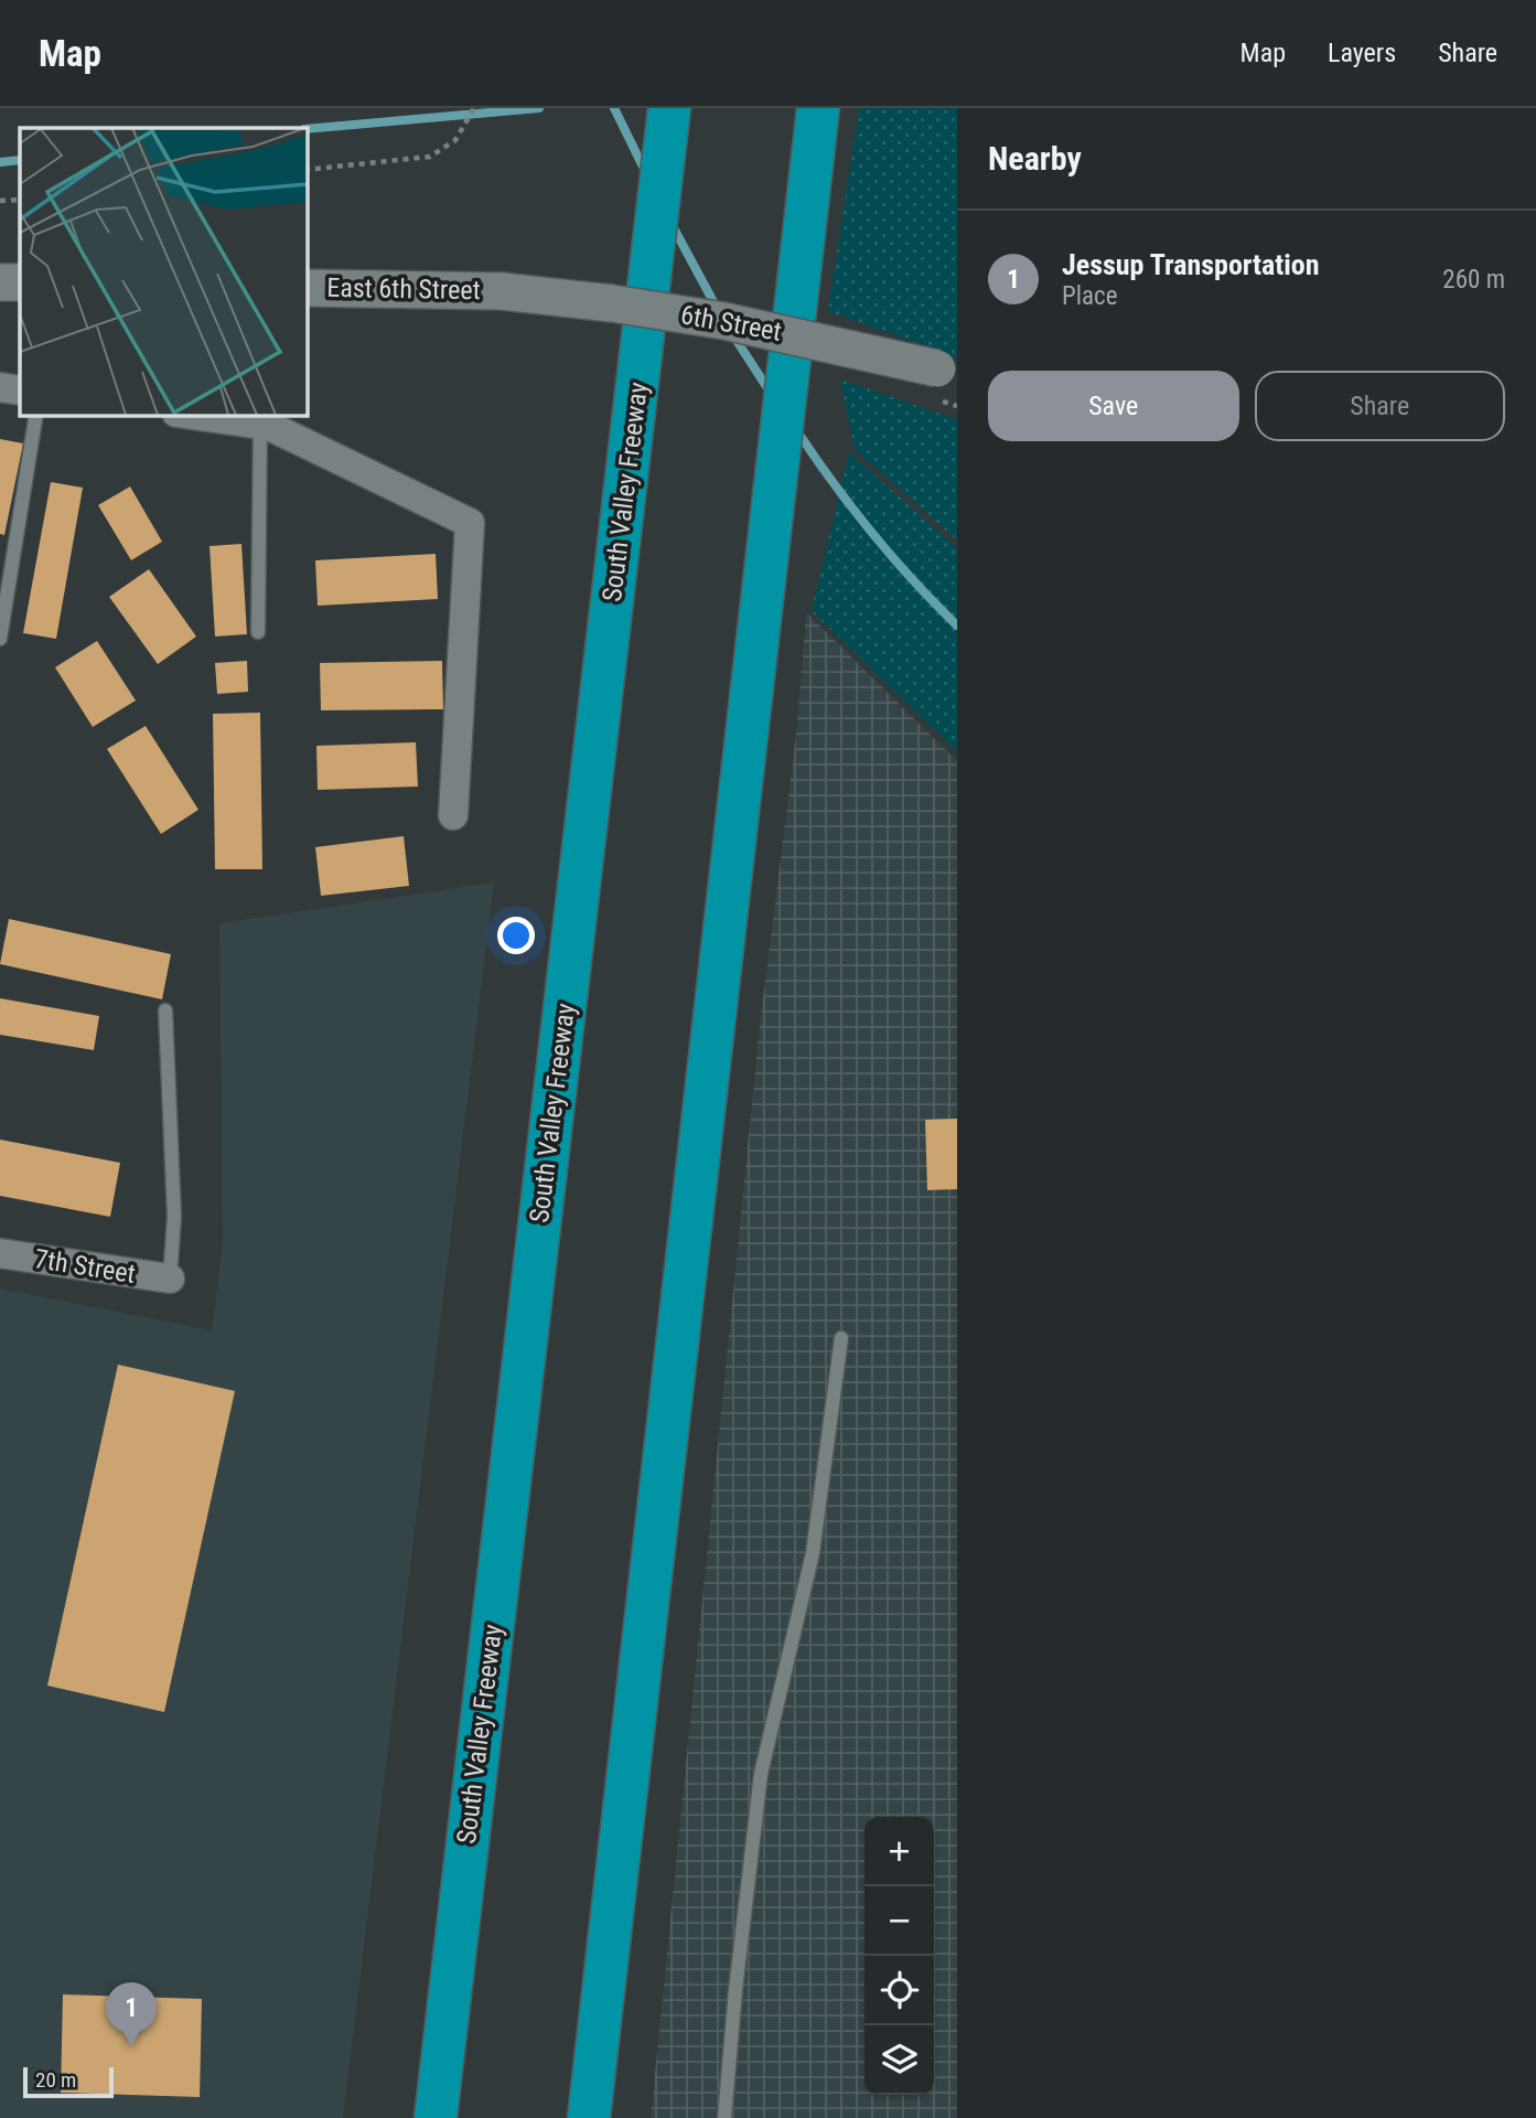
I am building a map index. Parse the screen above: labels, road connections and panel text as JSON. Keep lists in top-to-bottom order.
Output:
{
  "streets": {
    "highway": ["South Valley Freeway"],
    "street": ["East 6th Street", "6th Street", "7th Street"]
  },
  "crossings": [
    ["East 6th Street", "6th Street"]
  ],
  "scale_bar": "20 m",
  "page": {
    "header": "Map",
    "nav": ["Map", "Layers", "Share"],
    "heading": "Nearby",
    "list": [
      {
        "mark": "1",
        "name": "Jessup Transportation",
        "note": "Place",
        "value": "260 m"
      }
    ],
    "buttons": ["Save", "Share"],
    "map_buttons": ["+", "−"],
    "pins": "1",
    "scale": "20 m"
  }
}
